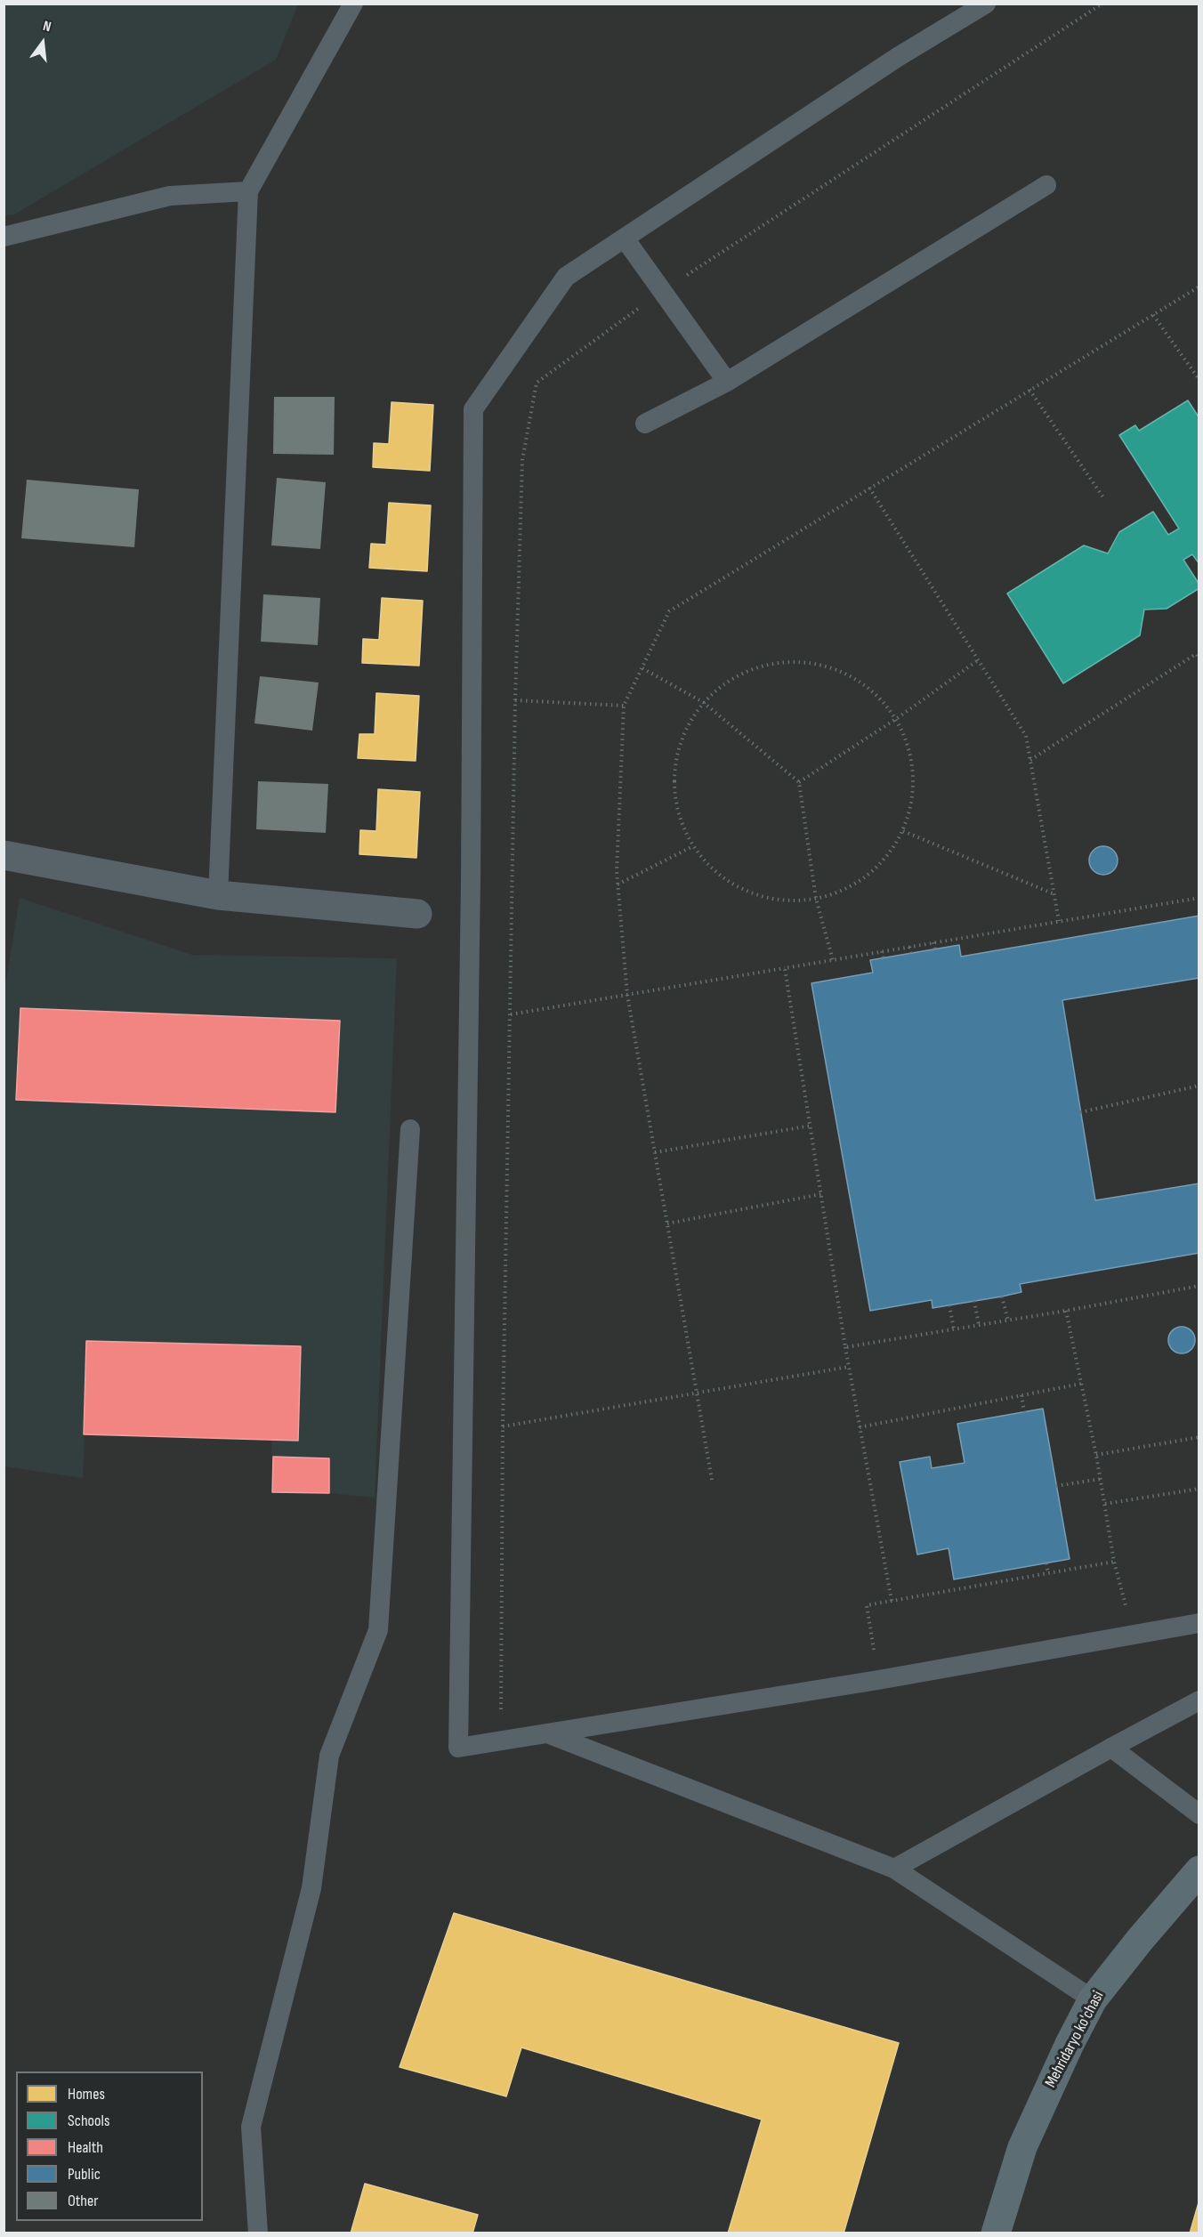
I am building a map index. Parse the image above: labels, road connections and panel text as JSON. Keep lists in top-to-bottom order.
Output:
{
  "streets": {
    "main road": ["Мehridaryo ko'chasi"]
  },
  "legend": [
    "Homes",
    "Schools",
    "Health",
    "Public",
    "Other"
  ],
  "north": "top"
}
